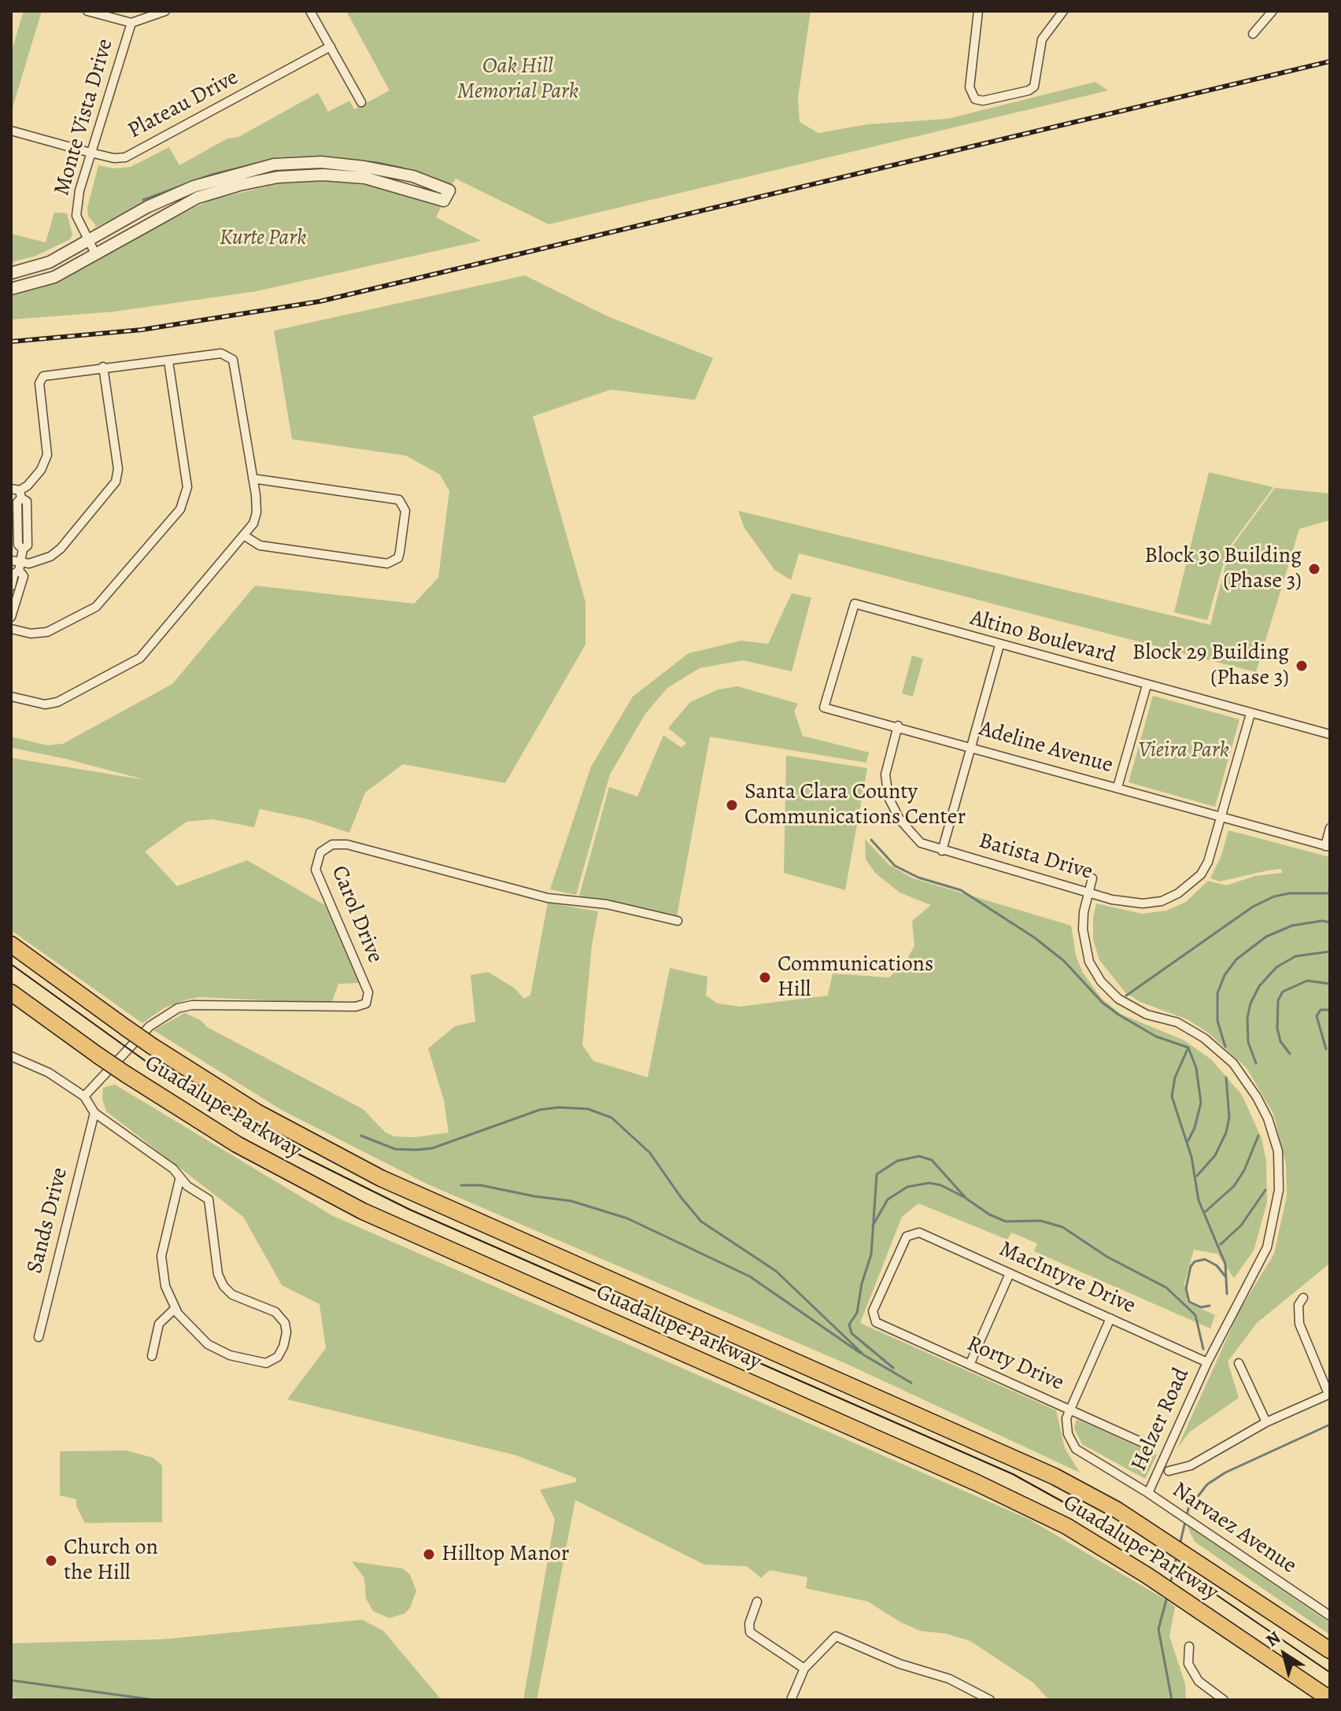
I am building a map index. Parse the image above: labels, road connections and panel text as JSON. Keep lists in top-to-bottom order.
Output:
{
  "streets": {
    "highway": ["Guadalupe Parkway"],
    "street": [
      "Plateau Drive",
      "Monte Vista Drive",
      "Altino Boulevard",
      "Adeline Avenue",
      "Batista Drive",
      "Carol Drive",
      "Sands Drive",
      "MacIntyre Drive",
      "Rorty Drive",
      "Helzer Road",
      "Narvaez Avenue"
    ]
  },
  "crossings": [
    ["Plateau Drive", "Monte Vista Drive"],
    ["Altino Boulevard", "Adeline Avenue"],
    ["Altino Boulevard", "Batista Drive"],
    ["Adeline Avenue", "Batista Drive"],
    ["Batista Drive", "Helzer Road"],
    ["MacIntyre Drive", "Rorty Drive"],
    ["MacIntyre Drive", "Helzer Road"],
    ["Rorty Drive", "Narvaez Avenue"],
    ["Helzer Road", "Narvaez Avenue"]
  ],
  "parks": ["Oak Hill Memorial Park", "Kurte Park", "Vieira Park"],
  "places": [
    "Block 30 Building (Phase 3)",
    "Block 29 Building (Phase 3)",
    "Santa Clara County Communications Center",
    "Communications Hill",
    "Hilltop Manor",
    "Church on the Hill"
  ],
  "north": "top left"
}
